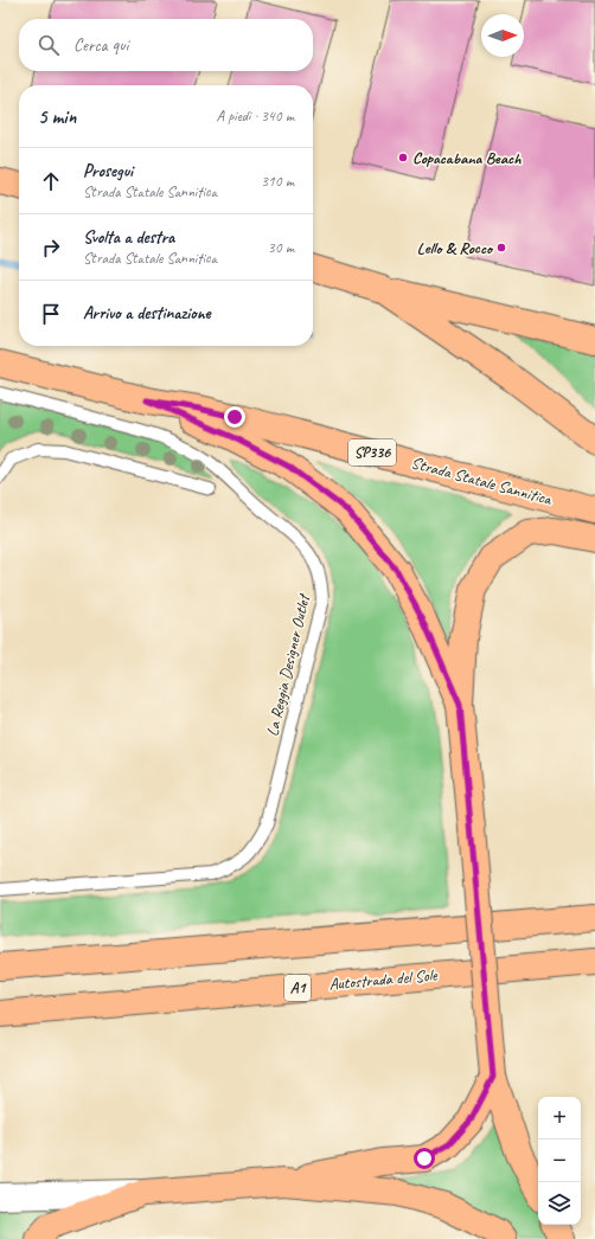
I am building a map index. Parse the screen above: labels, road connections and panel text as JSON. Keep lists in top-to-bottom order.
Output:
{
  "streets": {
    "main road": [
      "SP336",
      "Strada Statale Sannitica",
      "Autostrada del Sole",
      "A1"
    ],
    "lane": ["La Reggia Designer Outlet"]
  },
  "places": ["Copacabana Beach", "Lello & Rocco"],
  "north": "right",
  "page": {
    "search": "Cerca qui",
    "heading": ["5 min", "A piedi · 340 m"],
    "list": [
      ["Prosegui", "Strada Statale Sannitica", "310 m"],
      ["Svolta a destra", "Strada Statale Sannitica", "30 m"],
      "Arrivo a destinazione"
    ],
    "map_buttons": ["+", "−"]
  }
}
